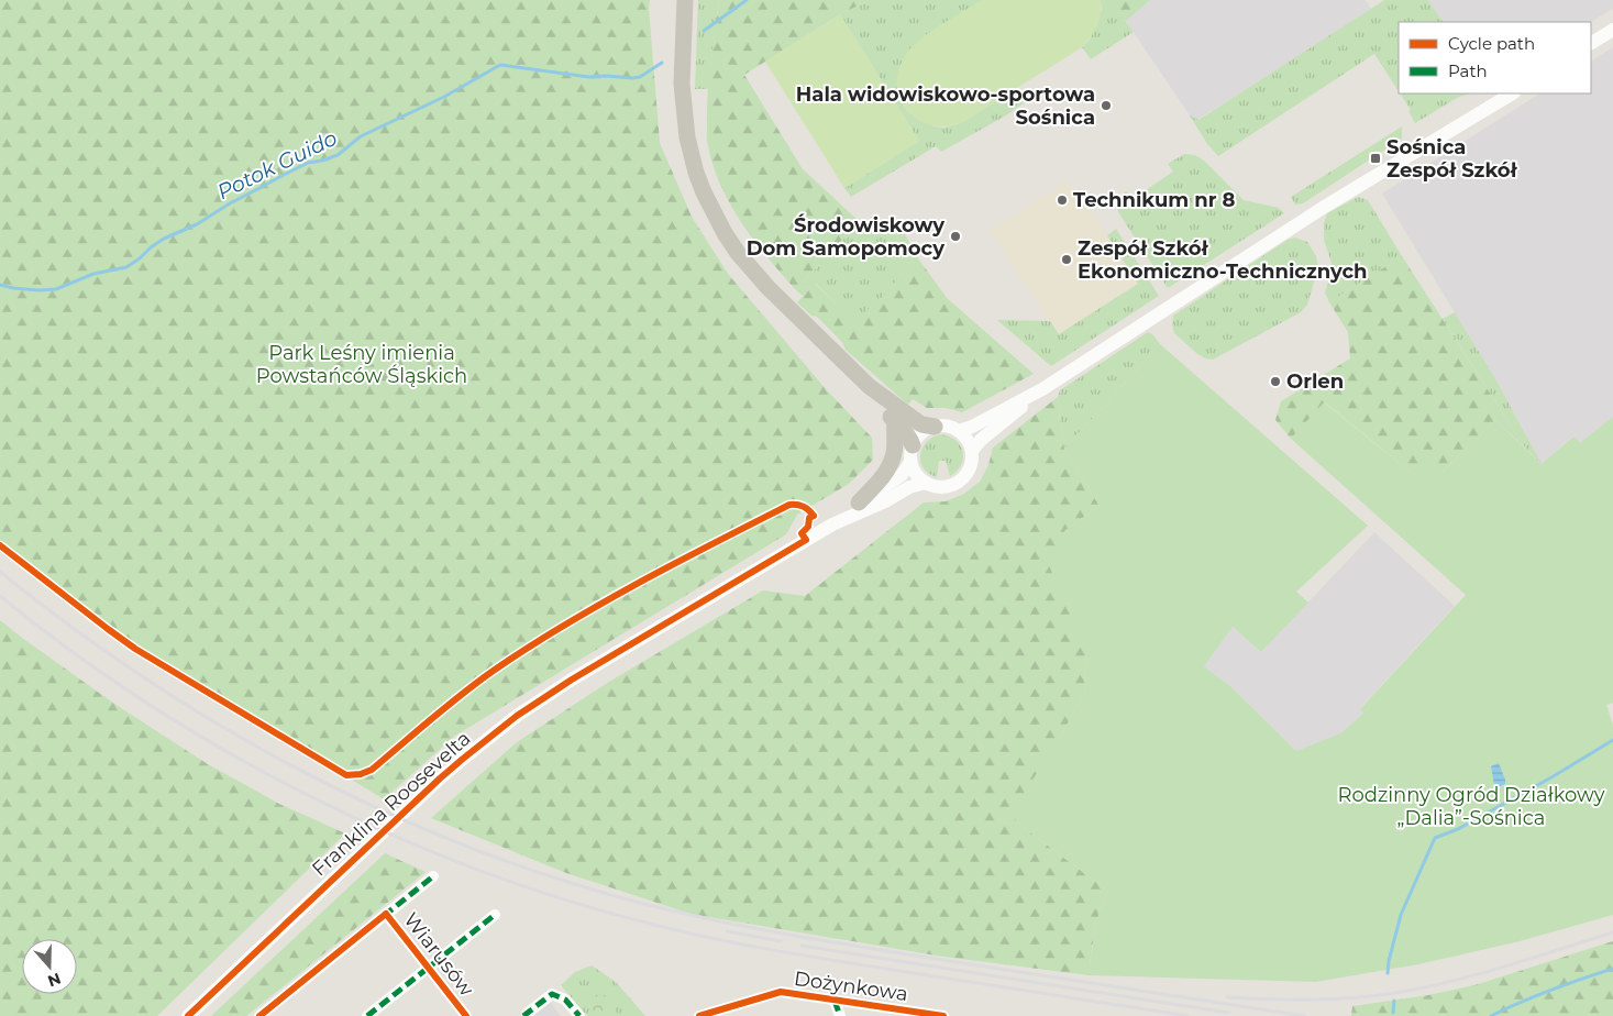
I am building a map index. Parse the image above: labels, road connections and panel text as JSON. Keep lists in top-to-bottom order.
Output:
{
  "streets": {
    "street": ["Franklina Roosevelta", "Wiarusów", "Dożynkowa"]
  },
  "water": ["Potok Guido"],
  "parks": ["Park Leśny imienia Powstańców Śląskich", "Rodzinny Ogród Działkowy „Dalia”-Sośnica"],
  "places": {
    "other": [
      "Hala widowiskowo-sportowa Sośnica",
      "Technikum nr 8",
      "Środowiskowy Dom Samopomocy",
      "Zespół Szkół Ekonomiczno-Technicznych",
      "Orlen"
    ],
    "transit": ["Sośnica Zespół Szkół"]
  },
  "legend": ["Cycle path", "Path"],
  "north": "bottom"
}
